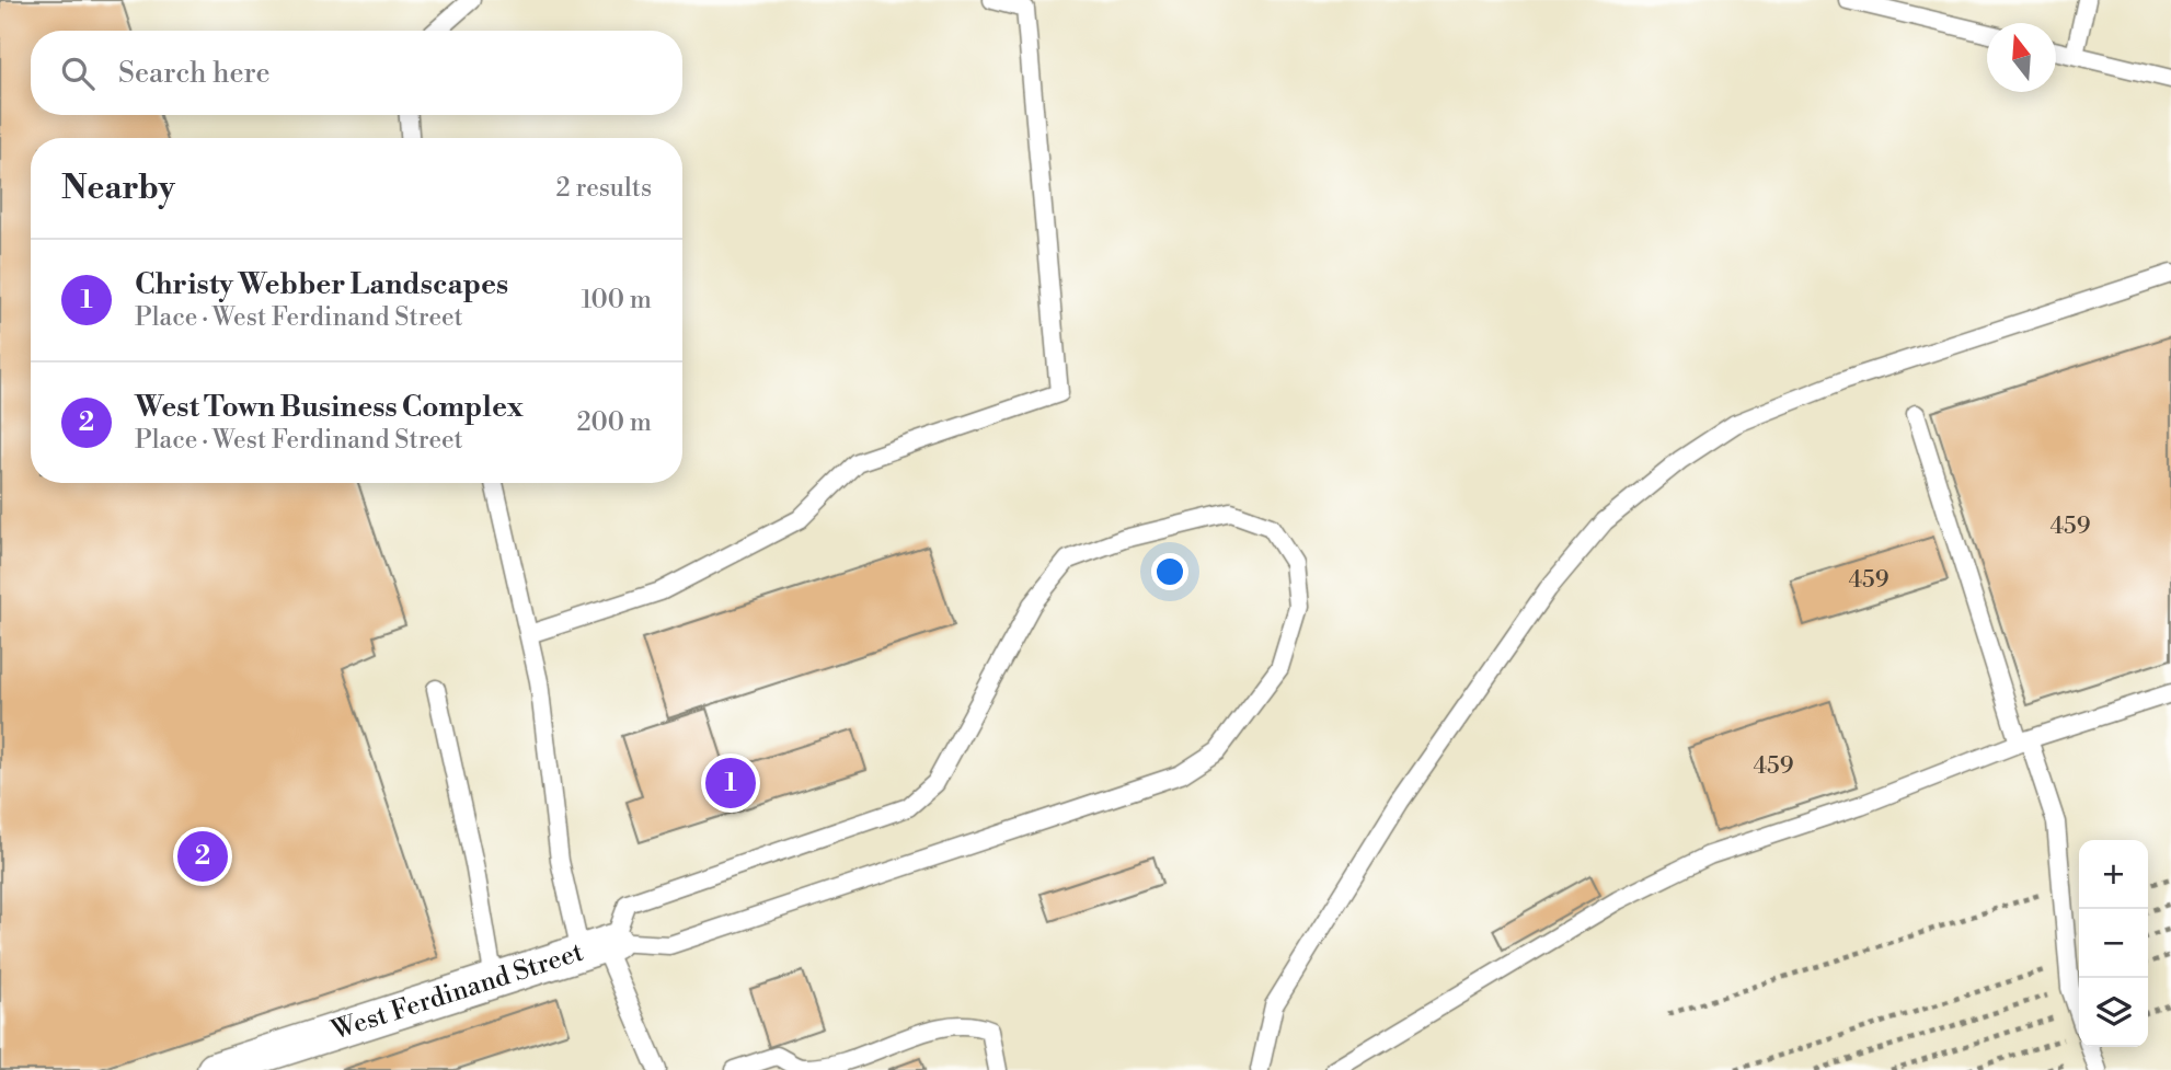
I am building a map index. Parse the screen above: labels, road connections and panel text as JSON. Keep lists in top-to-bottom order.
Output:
{
  "streets": {
    "street": ["West Ferdinand Street"]
  },
  "house_numbers": ["459", "459", "459"],
  "north": "top",
  "page": {
    "search": "Search here",
    "heading": ["Nearby", "2 results"],
    "list": [
      {
        "mark": "1",
        "name": "Christy Webber Landscapes",
        "note": "Place · West Ferdinand Street",
        "value": "100 m"
      },
      {
        "mark": "2",
        "name": "West Town Business Complex",
        "note": "Place · West Ferdinand Street",
        "value": "200 m"
      }
    ],
    "pins": ["1", "2"],
    "map_buttons": ["+", "−"]
  }
}
